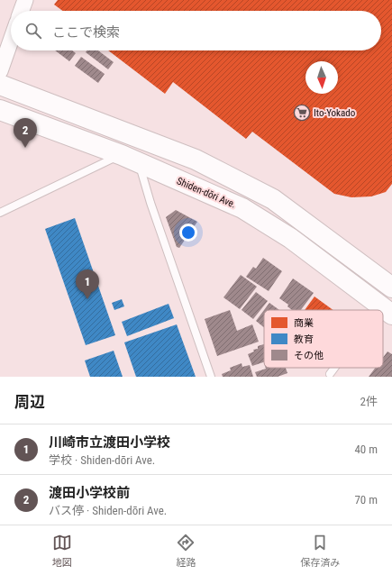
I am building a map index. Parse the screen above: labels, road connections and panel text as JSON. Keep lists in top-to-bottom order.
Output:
{
  "streets": {
    "street": ["Shiden-dōri Ave."]
  },
  "places": {
    "supermarket": ["Ito-Yokado"]
  },
  "legend": ["商業", "教育", "その他"],
  "north": "bottom",
  "page": {
    "search": "ここで検索",
    "pins": ["2", "1"],
    "heading": ["周辺", "2件"],
    "list": [
      {
        "mark": "1",
        "name": "川崎市立渡田小学校",
        "note": "学校 · Shiden-dōri Ave.",
        "value": "40 m"
      },
      {
        "mark": "2",
        "name": "渡田小学校前",
        "note": "バス停 · Shiden-dōri Ave.",
        "value": "70 m"
      }
    ],
    "nav": ["地図", "経路", "保存済み"]
  }
}
